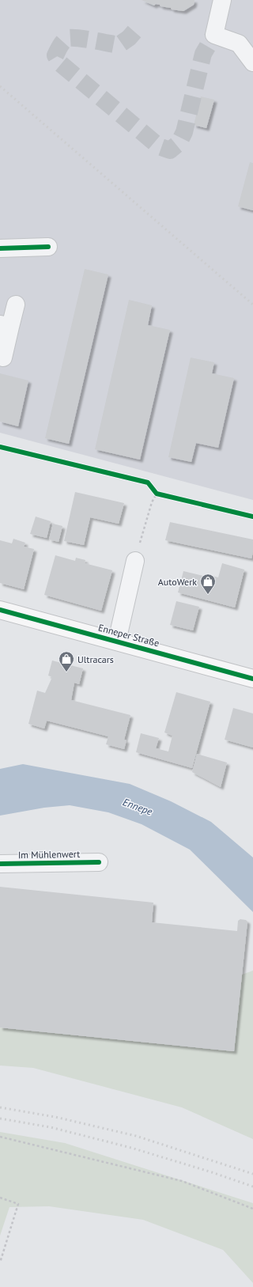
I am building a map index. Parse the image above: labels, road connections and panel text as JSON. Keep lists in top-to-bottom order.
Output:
{
  "streets": {
    "main road": ["Enneper Straße"],
    "street": ["Im Mühlenwert"]
  },
  "water": ["Ennepe"],
  "places": {
    "shop": ["AutoWerk", "Ultracars"]
  }
}
